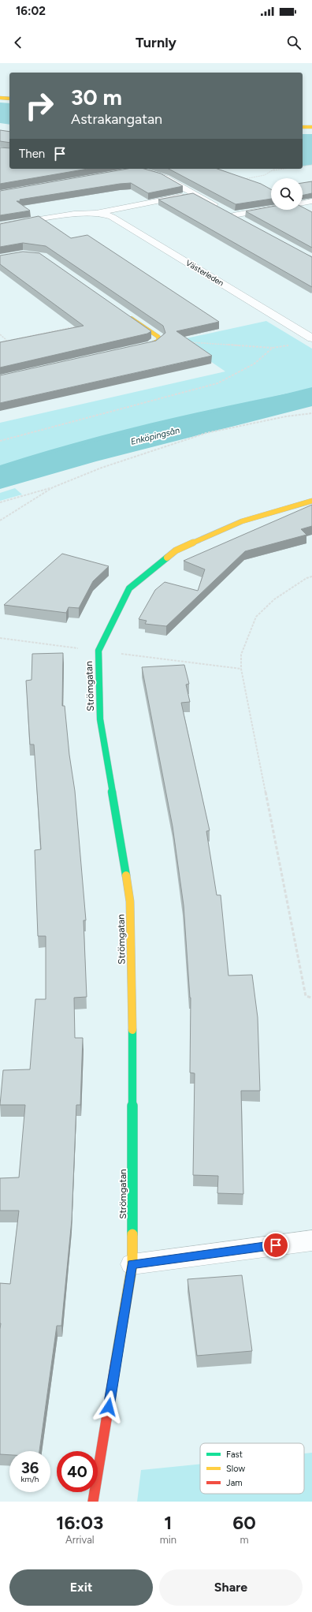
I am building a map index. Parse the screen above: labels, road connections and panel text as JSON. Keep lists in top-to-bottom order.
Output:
{
  "streets": {
    "street": ["Västerleden", "Strömgatan"]
  },
  "water": ["Enköpingsån"],
  "legend": ["Fast", "Slow", "Jam"],
  "page": {
    "status": "16:02",
    "header": "Turnly",
    "turn": ["30 m", "Astrakangatan"],
    "then": "Then",
    "speed": "36 km/h",
    "limit": "40",
    "eta": [
      "16:03",
      "Arrival",
      "1",
      "min",
      "60",
      "m"
    ],
    "buttons": ["Exit", "Share"]
  }
}
